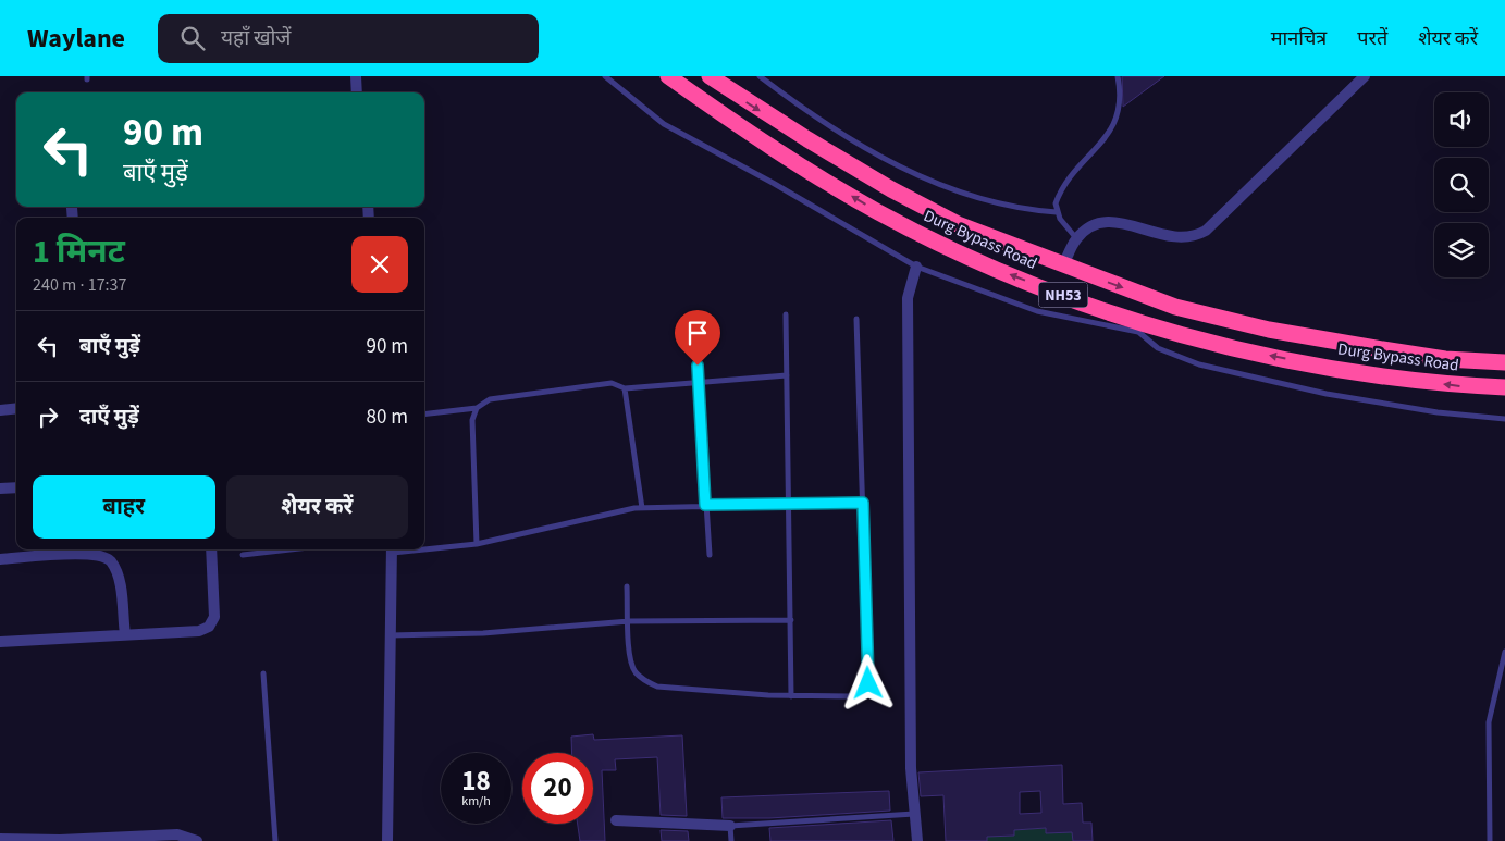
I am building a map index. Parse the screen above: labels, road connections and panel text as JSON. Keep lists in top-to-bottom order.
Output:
{
  "streets": {
    "highway": ["Durg Bypass Road", "NH53"]
  },
  "page": {
    "header": "Waylane",
    "search": "यहाँ खोजें",
    "nav": ["मानचित्र", "परतें", "शेयर करें"],
    "turn": ["90 m", "बाएँ मुड़ें"],
    "heading": ["1 मिनट", "240 m · 17:37"],
    "list": [
      {
        "name": "बाएँ मुड़ें",
        "value": "90 m"
      },
      {
        "name": "दाएँ मुड़ें",
        "value": "80 m"
      }
    ],
    "buttons": ["बाहर", "शेयर करें"],
    "speed": "18 km/h",
    "limit": "20"
  }
}
